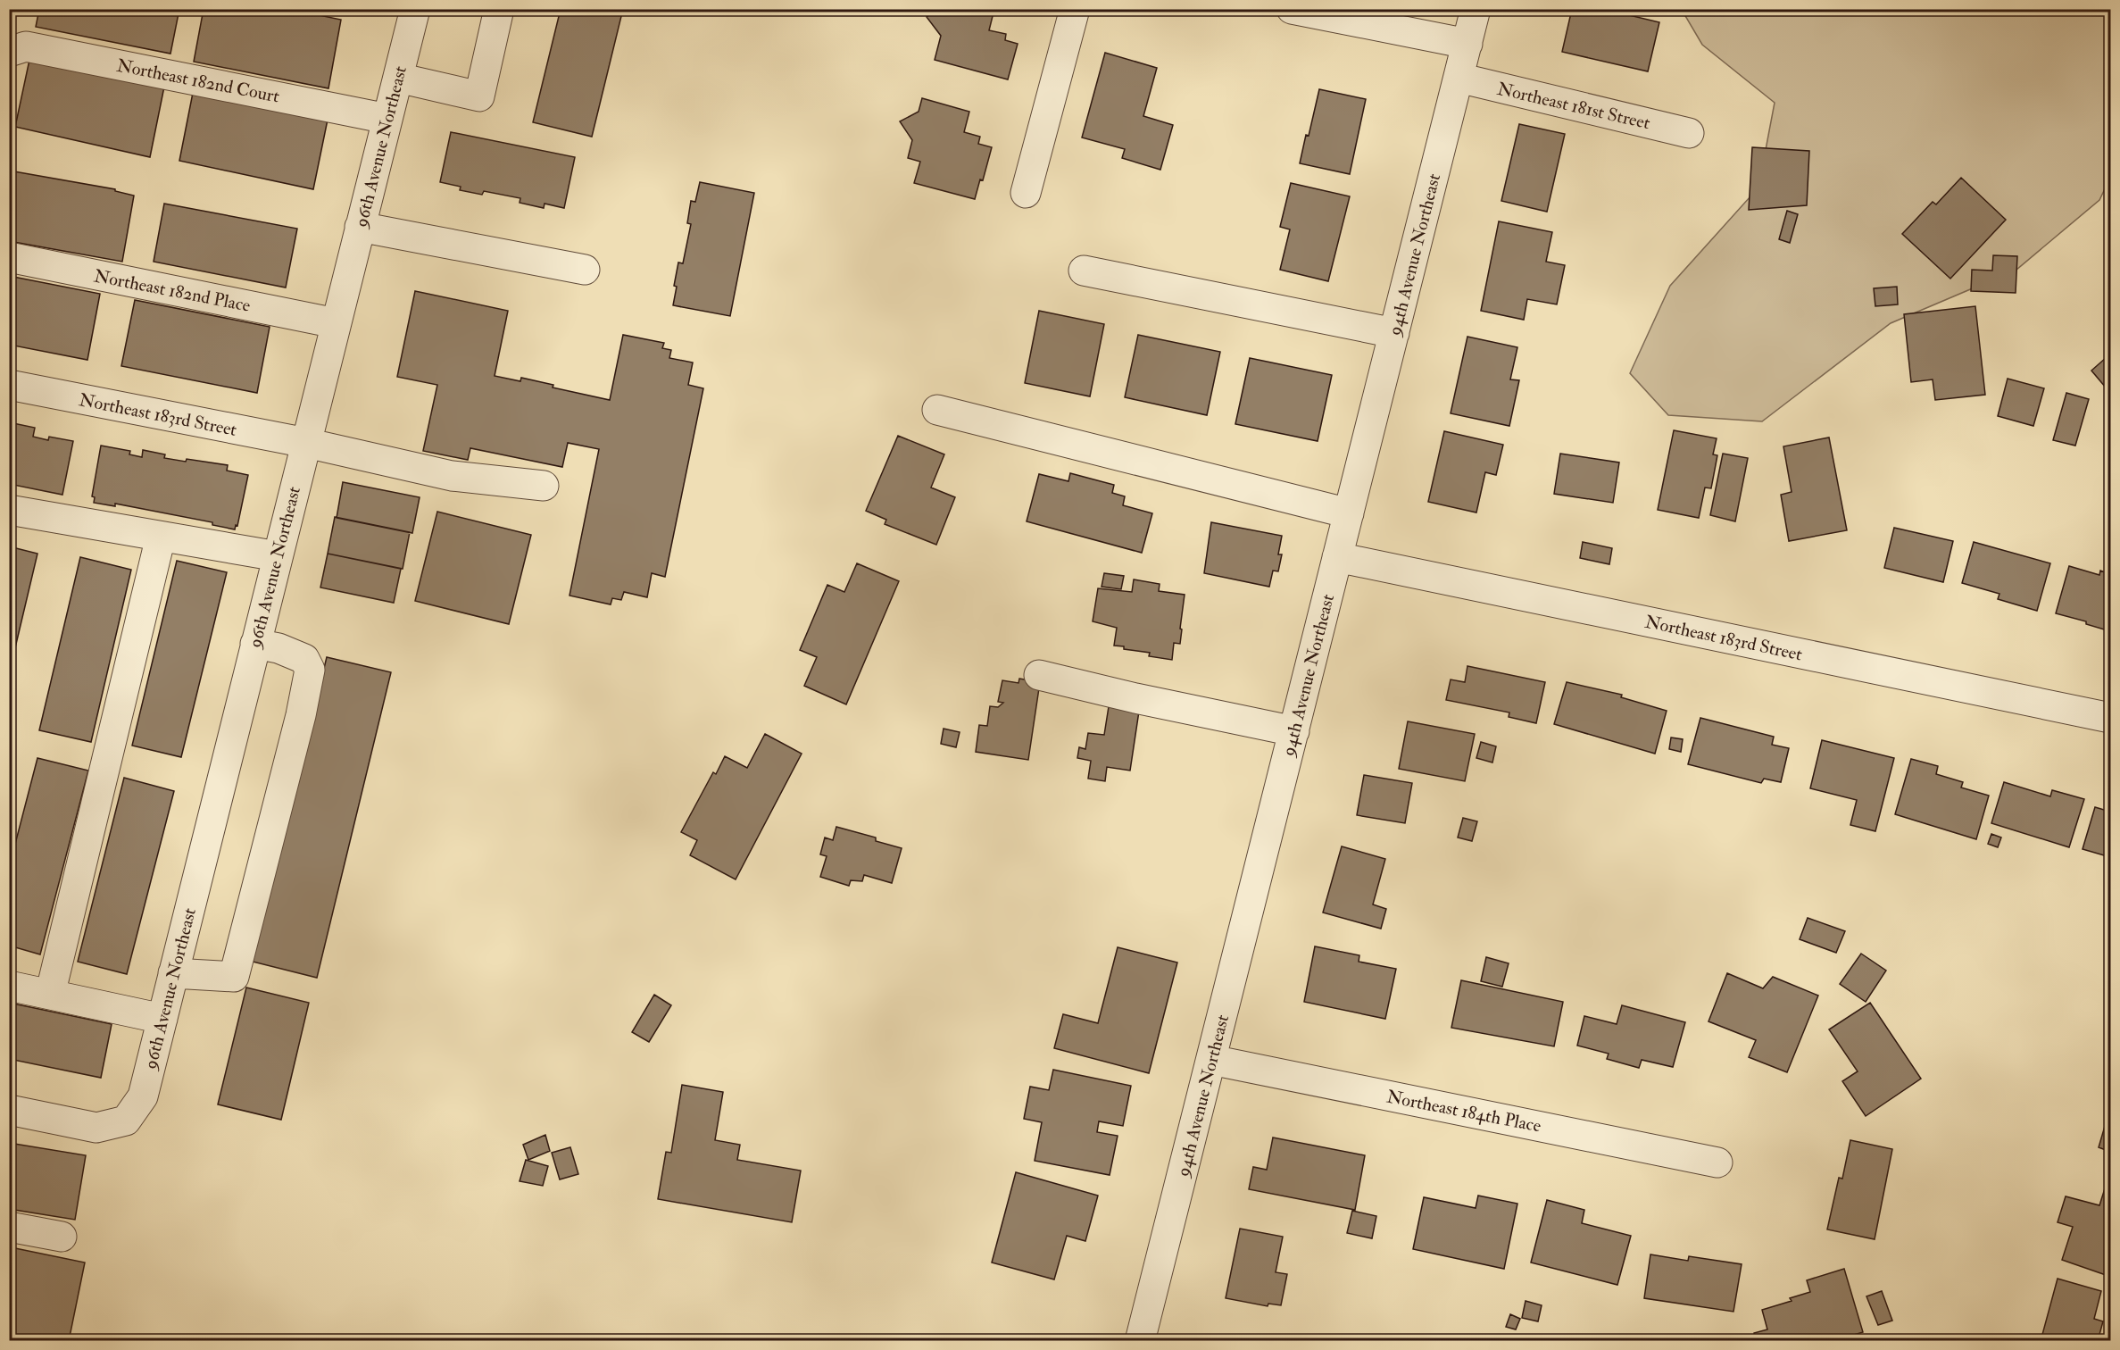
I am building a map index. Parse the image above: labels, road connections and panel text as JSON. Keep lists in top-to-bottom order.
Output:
{
  "streets": {
    "street": [
      "Northeast 182nd Court",
      "Northeast 181st Street",
      "96th Avenue Northeast",
      "94th Avenue Northeast",
      "Northeast 182nd Place",
      "Northeast 183rd Street",
      "Northeast 184th Place"
    ]
  },
  "crossings": [
    ["Northeast 182nd Court", "96th Avenue Northeast"],
    ["Northeast 181st Street", "94th Avenue Northeast"],
    ["96th Avenue Northeast", "Northeast 182nd Place"],
    ["96th Avenue Northeast", "Northeast 183rd Street"],
    ["94th Avenue Northeast", "Northeast 183rd Street"],
    ["94th Avenue Northeast", "Northeast 184th Place"]
  ]
}
